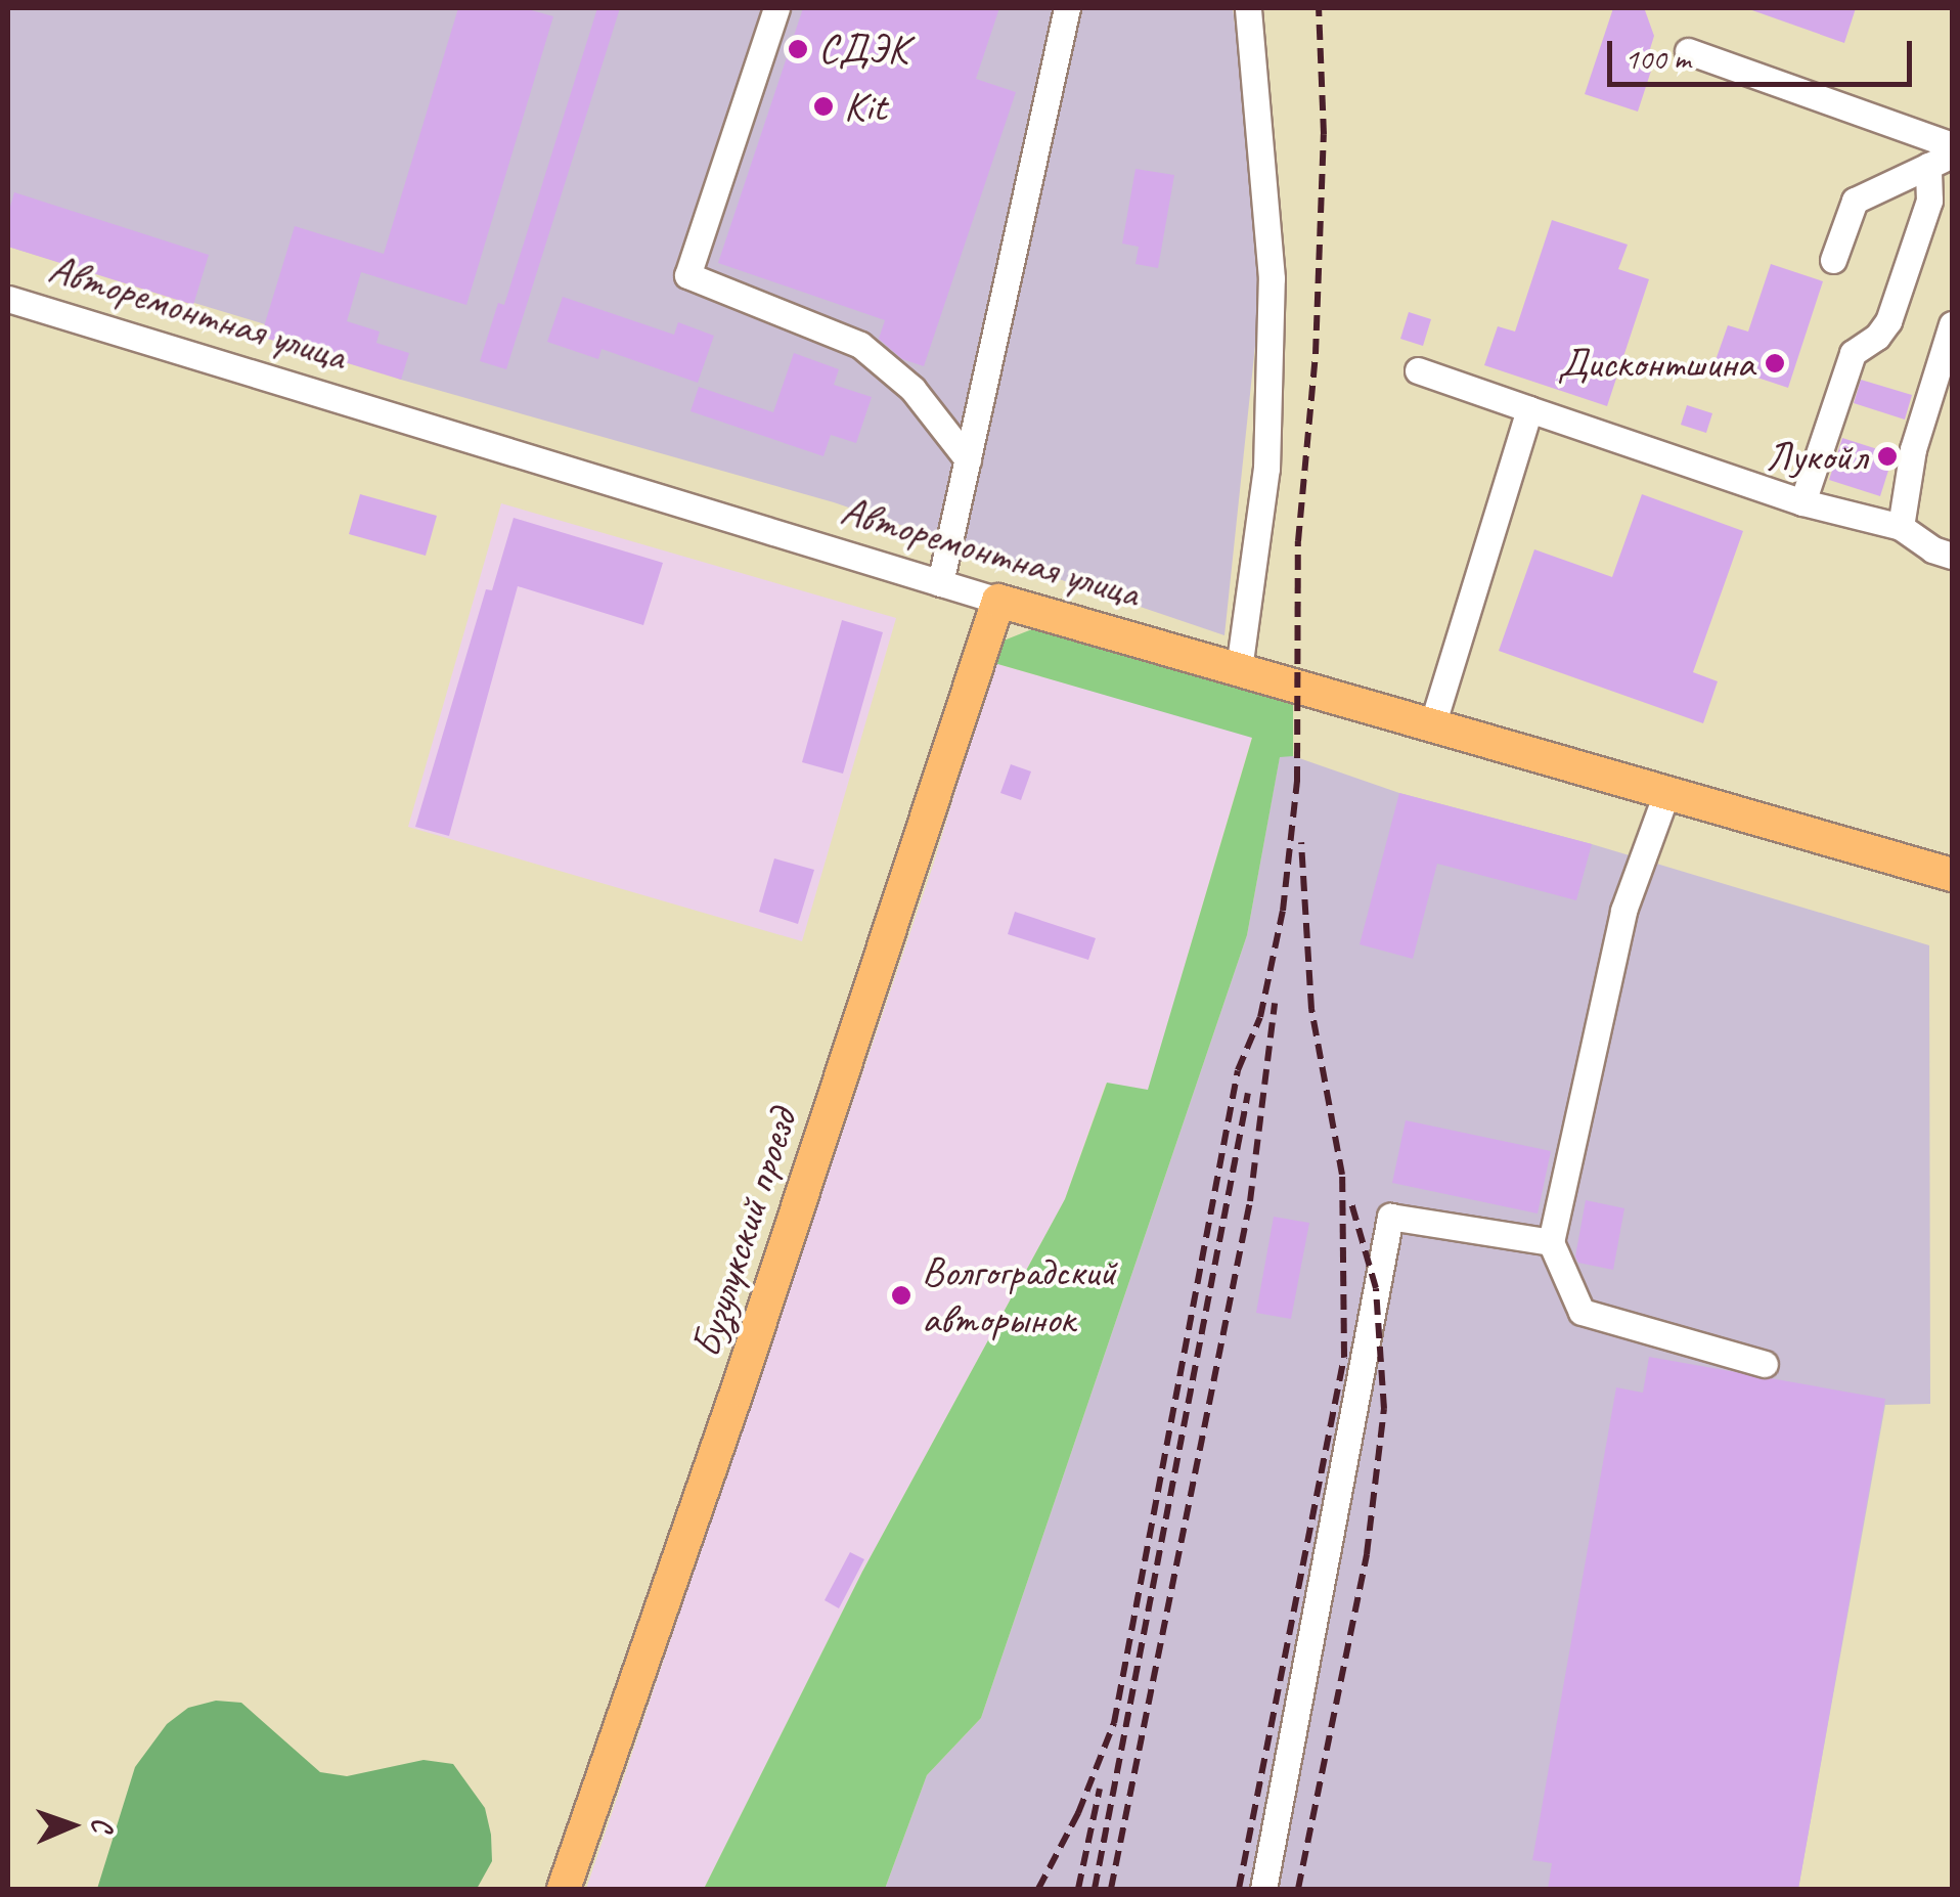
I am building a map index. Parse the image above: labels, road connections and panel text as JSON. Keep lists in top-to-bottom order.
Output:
{
  "streets": {
    "main road": ["Авторемонтная улица", "Бузулукский проезд"]
  },
  "crossings": [
    ["Авторемонтная улица", "Бузулукский проезд"]
  ],
  "places": [
    "СДЭК",
    "Kit",
    "Дисконтшина",
    "Лукойл",
    "Волгоградский авторынок"
  ],
  "scale_bar": "100 m",
  "north": "right"
}
